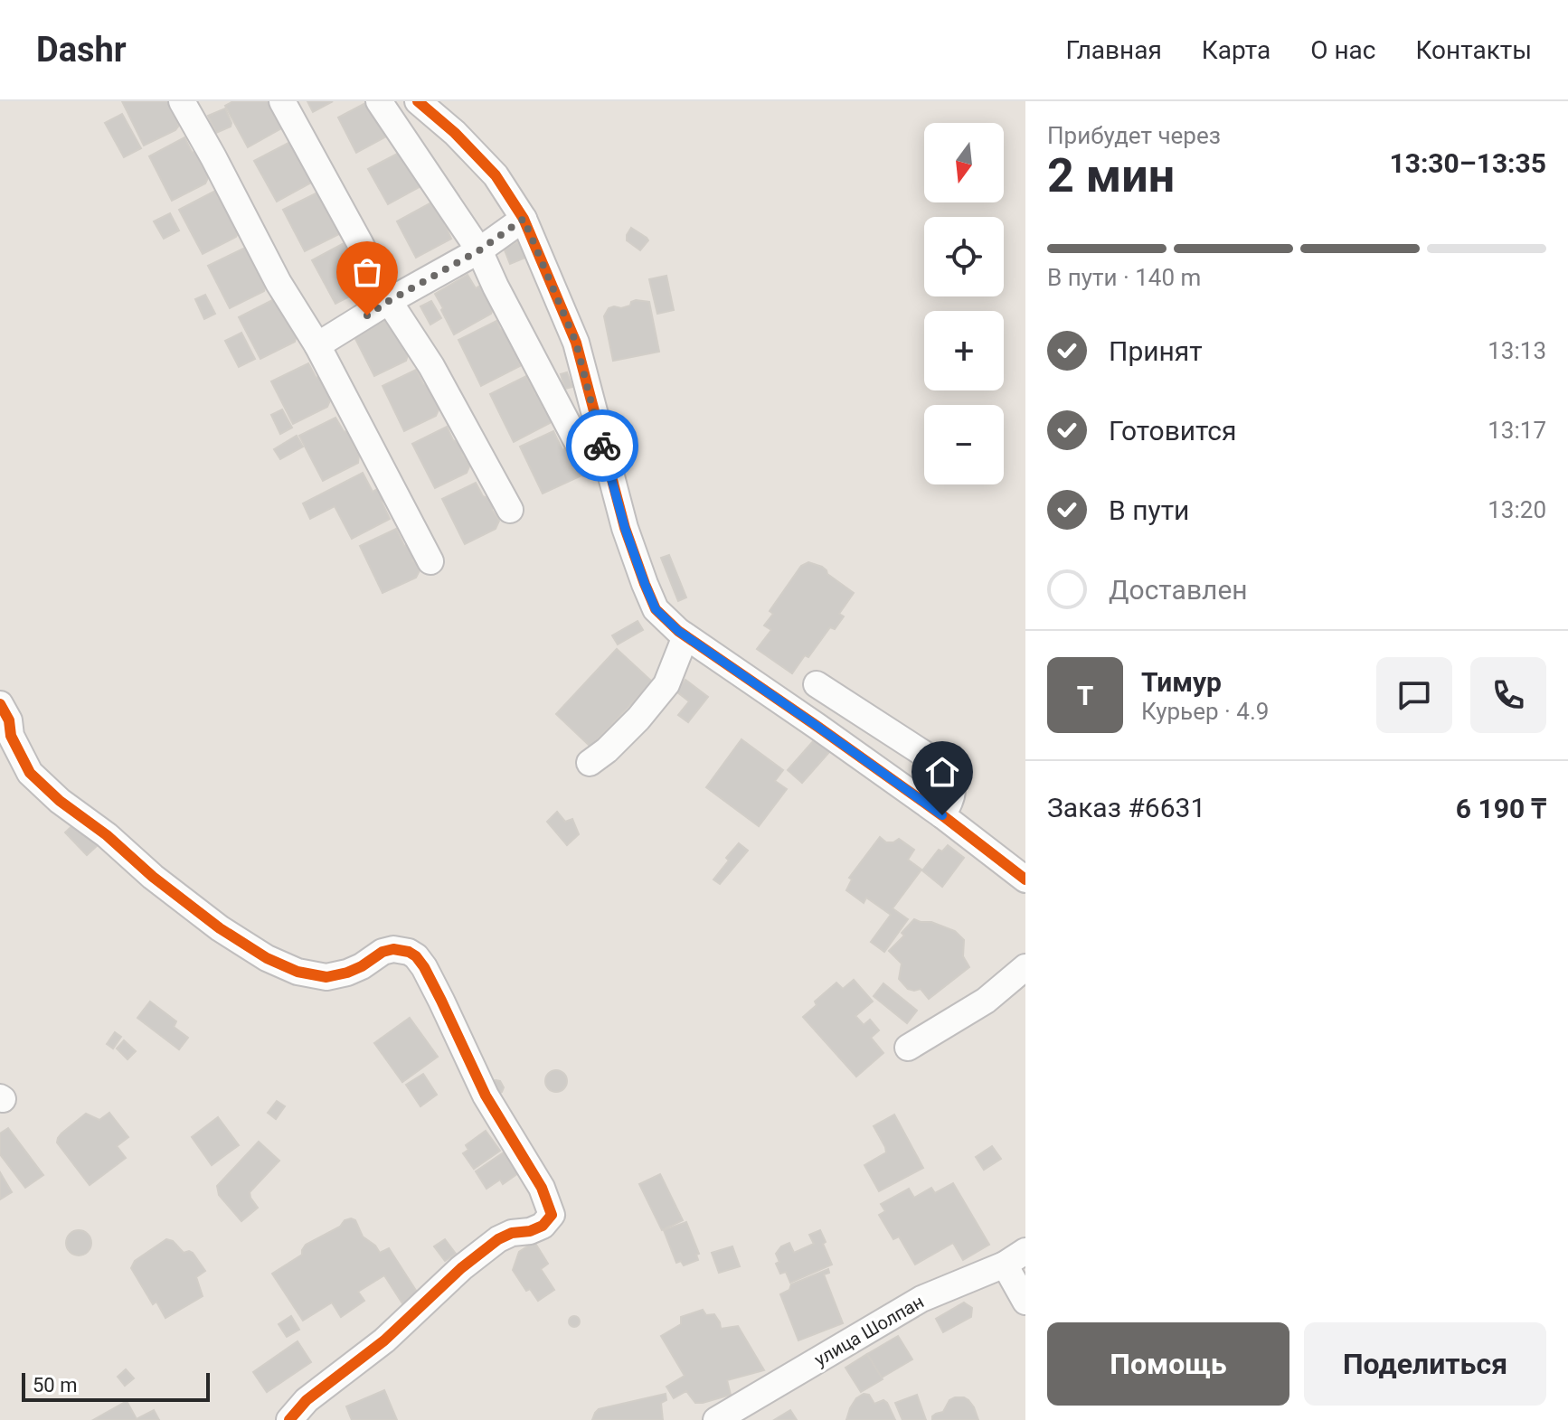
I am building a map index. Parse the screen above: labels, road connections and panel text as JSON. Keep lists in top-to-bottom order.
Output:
{
  "streets": {
    "street": ["улица Шолпан"]
  },
  "scale_bar": "50 m",
  "north": "bottom",
  "page": {
    "header": "Dashr",
    "nav": [
      "Главная",
      "Карта",
      "О нас",
      "Контакты"
    ],
    "heading": ["2 мин", "Прибудет через", "13:30–13:35"],
    "panel": [
      "Тимур",
      "Курьер · 4.9",
      "Заказ #6631",
      "6 190 ₸"
    ],
    "map_buttons": ["+", "−"],
    "bar": "В пути · 140 m",
    "list": [
      ["Принят", "13:13"],
      ["Готовится", "13:17"],
      ["В пути", "13:20"],
      "Доставлен"
    ],
    "round": "Т",
    "buttons": ["Помощь", "Поделиться"],
    "scale": "50 m"
  }
}
